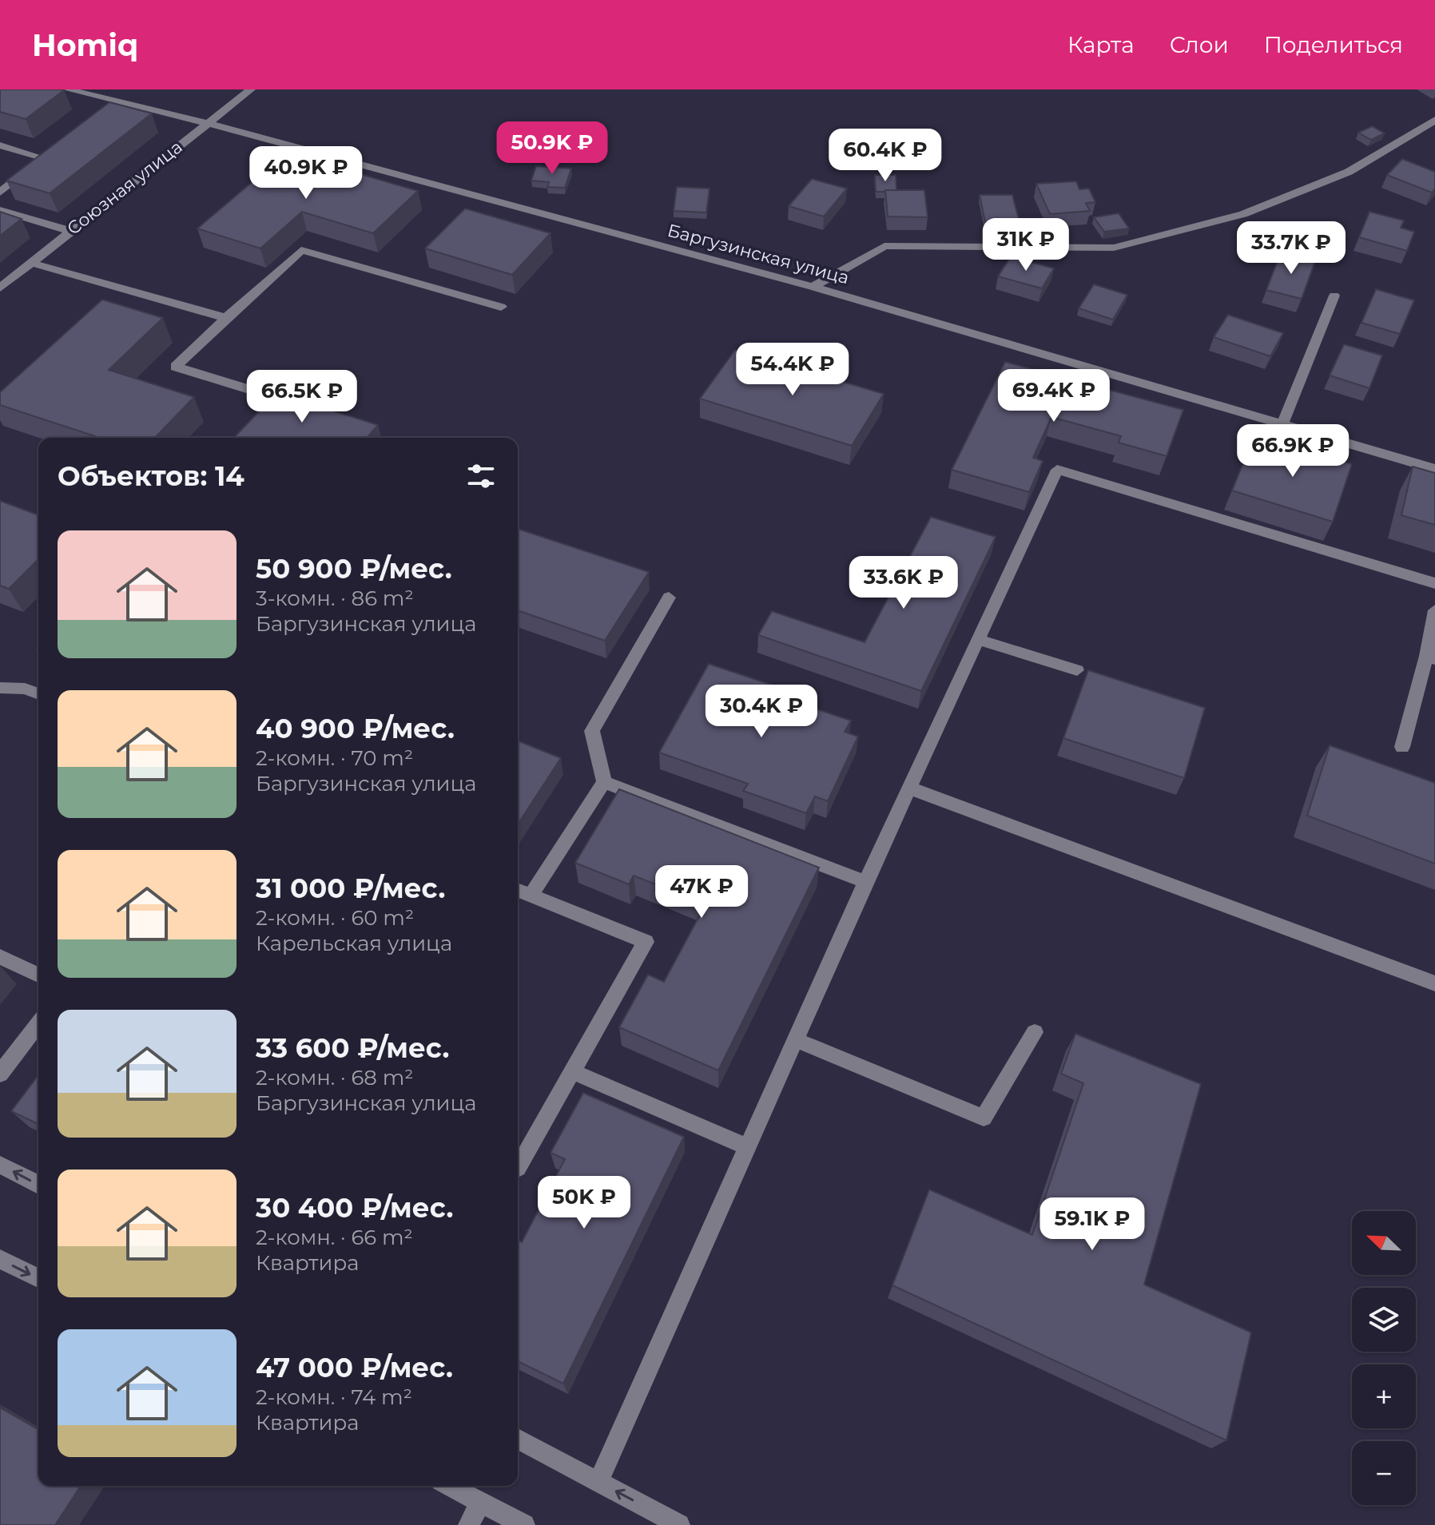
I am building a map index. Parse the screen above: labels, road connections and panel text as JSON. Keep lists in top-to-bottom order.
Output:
{
  "streets": {
    "street": ["Союзная улица", "Баргузинская улица"]
  },
  "crossings": [
    ["Союзная улица", "Баргузинская улица"]
  ],
  "north": "top left",
  "page": {
    "header": "Homiq",
    "nav": ["Карта", "Слои", "Поделиться"],
    "price": [
      "50.9K ₽",
      "60.4K ₽",
      "40.9K ₽",
      "31K ₽",
      "33.7K ₽",
      "54.4K ₽",
      "69.4K ₽",
      "66.5K ₽",
      "66.9K ₽",
      "33.6K ₽",
      "30.4K ₽",
      "47K ₽",
      "50K ₽",
      "59.1K ₽"
    ],
    "heading": "Объектов: 14",
    "list": [
      {
        "name": "50 900 ₽/мес.",
        "note": "3-комн. · 86 m² · Баргузинская улица"
      },
      {
        "name": "40 900 ₽/мес.",
        "note": "2-комн. · 70 m² · Баргузинская улица"
      },
      {
        "name": "31 000 ₽/мес.",
        "note": "2-комн. · 60 m² · Карельская улица"
      },
      {
        "name": "33 600 ₽/мес.",
        "note": "2-комн. · 68 m² · Баргузинская улица"
      },
      {
        "name": "30 400 ₽/мес.",
        "note": "2-комн. · 66 m² · Квартира"
      },
      {
        "name": "47 000 ₽/мес.",
        "note": "2-комн. · 74 m² · Квартира"
      }
    ],
    "map_buttons": ["+", "−"]
  }
}
